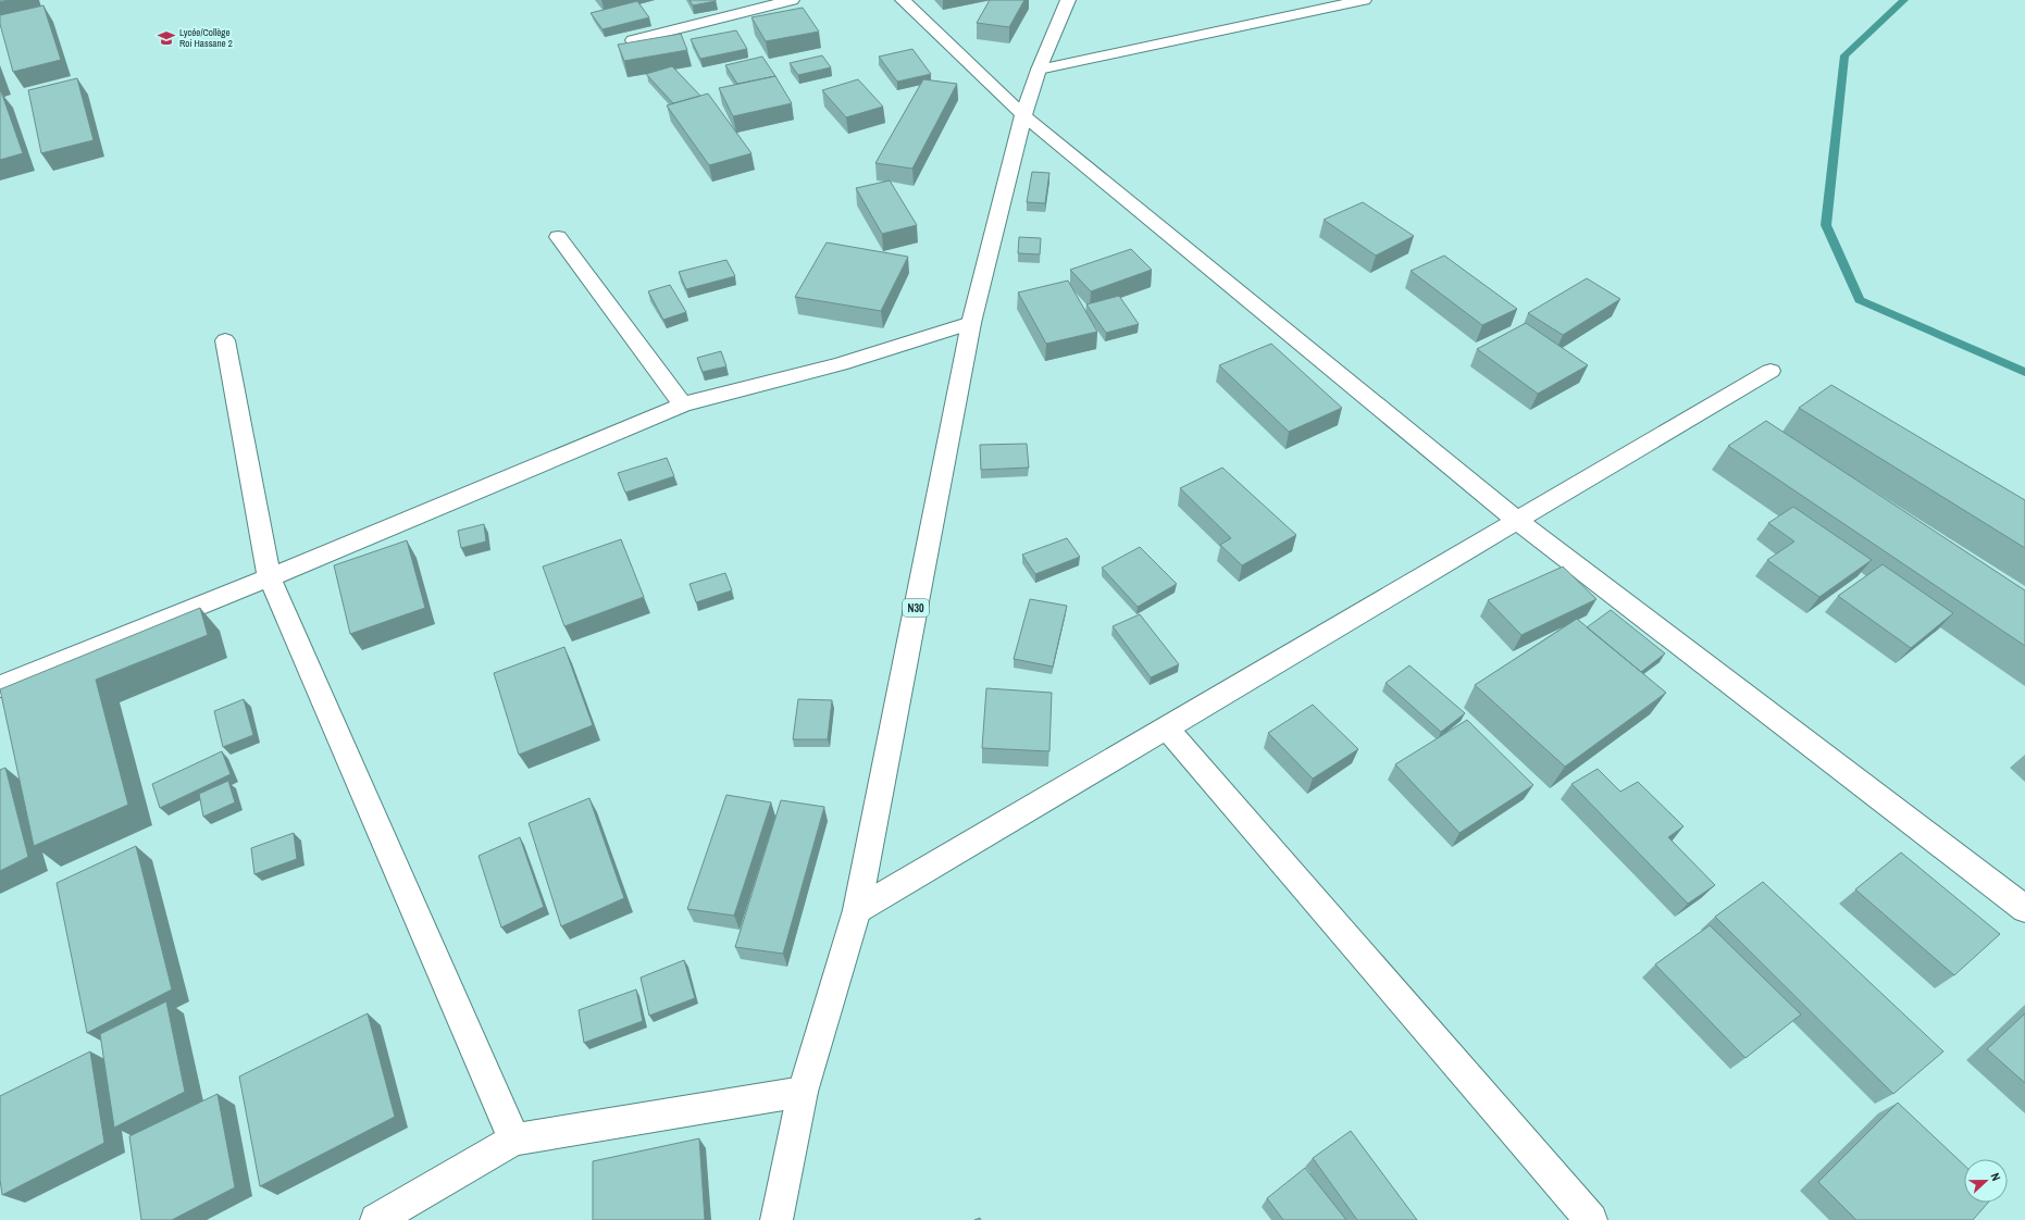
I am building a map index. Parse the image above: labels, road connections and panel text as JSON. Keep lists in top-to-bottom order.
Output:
{
  "streets": {
    "street": ["N30"]
  },
  "places": {
    "school or university": ["Lycée/Collège Roi Hassane 2"]
  },
  "north": "right"
}
